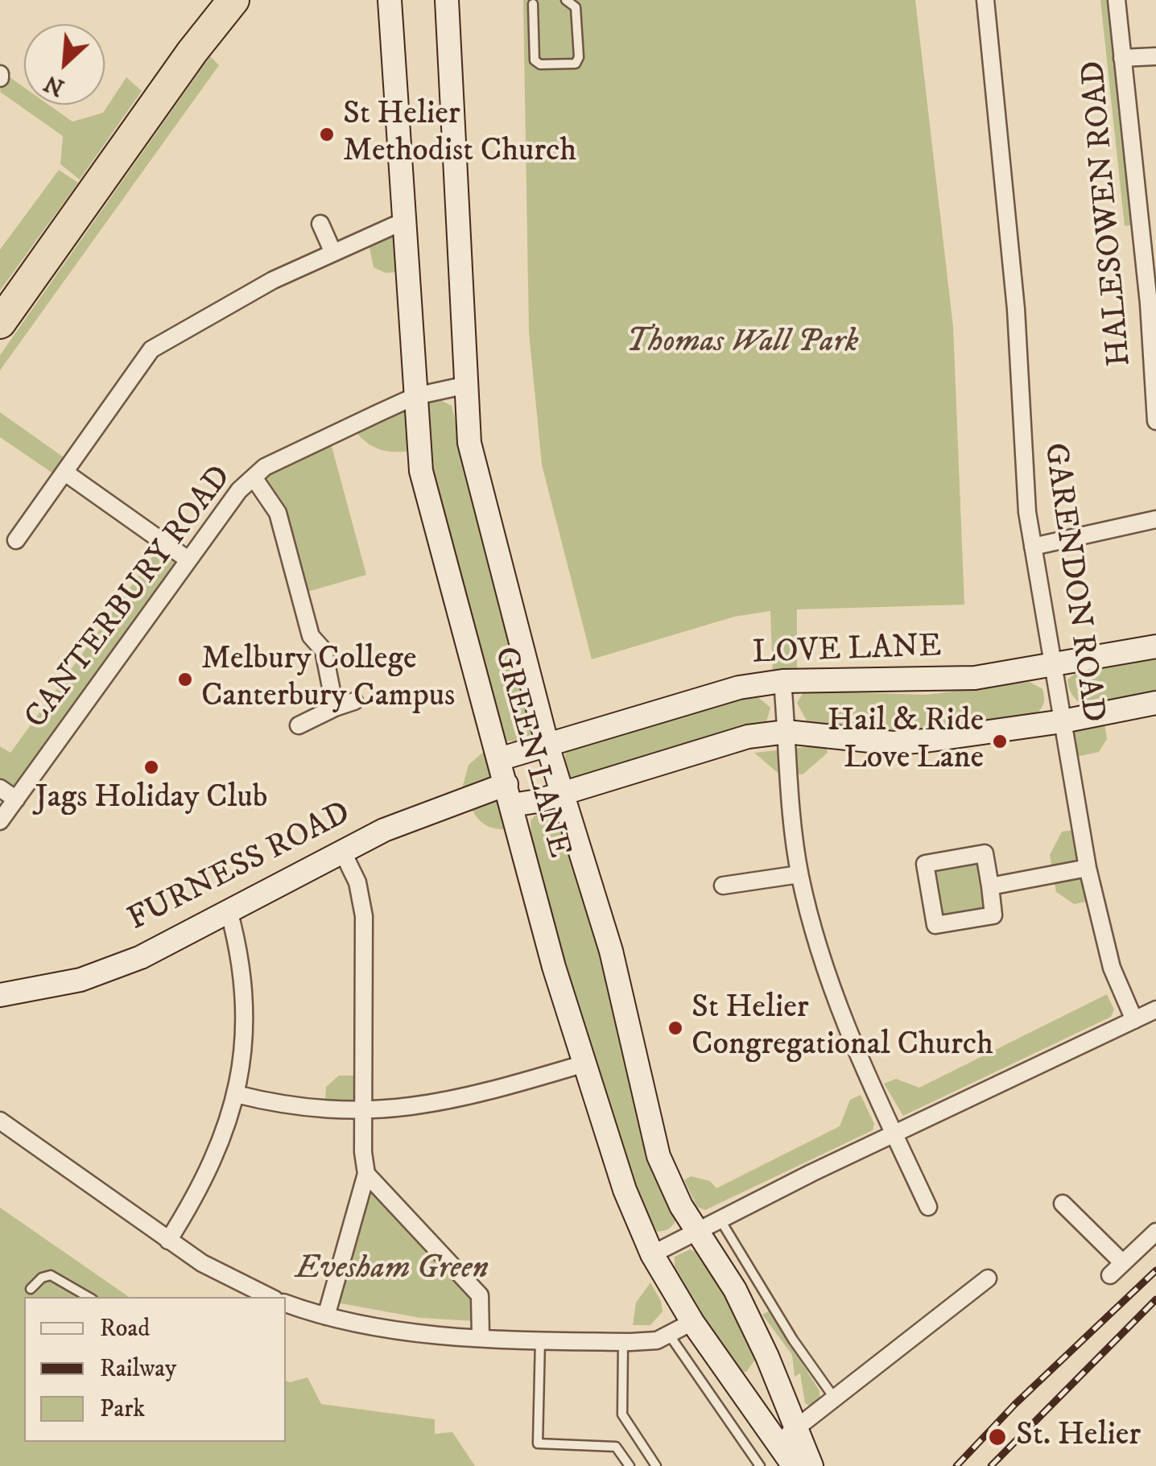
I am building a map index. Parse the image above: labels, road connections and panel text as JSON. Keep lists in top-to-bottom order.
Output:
{
  "streets": {
    "main road": ["LOVE LANE", "GREEN LANE", "FURNESS ROAD"],
    "street": ["HALESOWEN ROAD", "GARENDON ROAD", "CANTERBURY ROAD"]
  },
  "crossings": [
    ["GARENDON ROAD", "LOVE LANE"],
    ["CANTERBURY ROAD", "GREEN LANE"],
    ["LOVE LANE", "GREEN LANE"],
    ["GREEN LANE", "FURNESS ROAD"]
  ],
  "parks": ["Thomas Wall Park", "Evesham Green"],
  "places": [
    "St Helier Methodist Church",
    "Melbury College Canterbury Campus",
    "Hail & Ride Love Lane",
    "Jags Holiday Club",
    "St Helier Congregational Church",
    "St. Helier"
  ],
  "legend": ["Road", "Railway", "Park"],
  "north": "bottom left"
}
